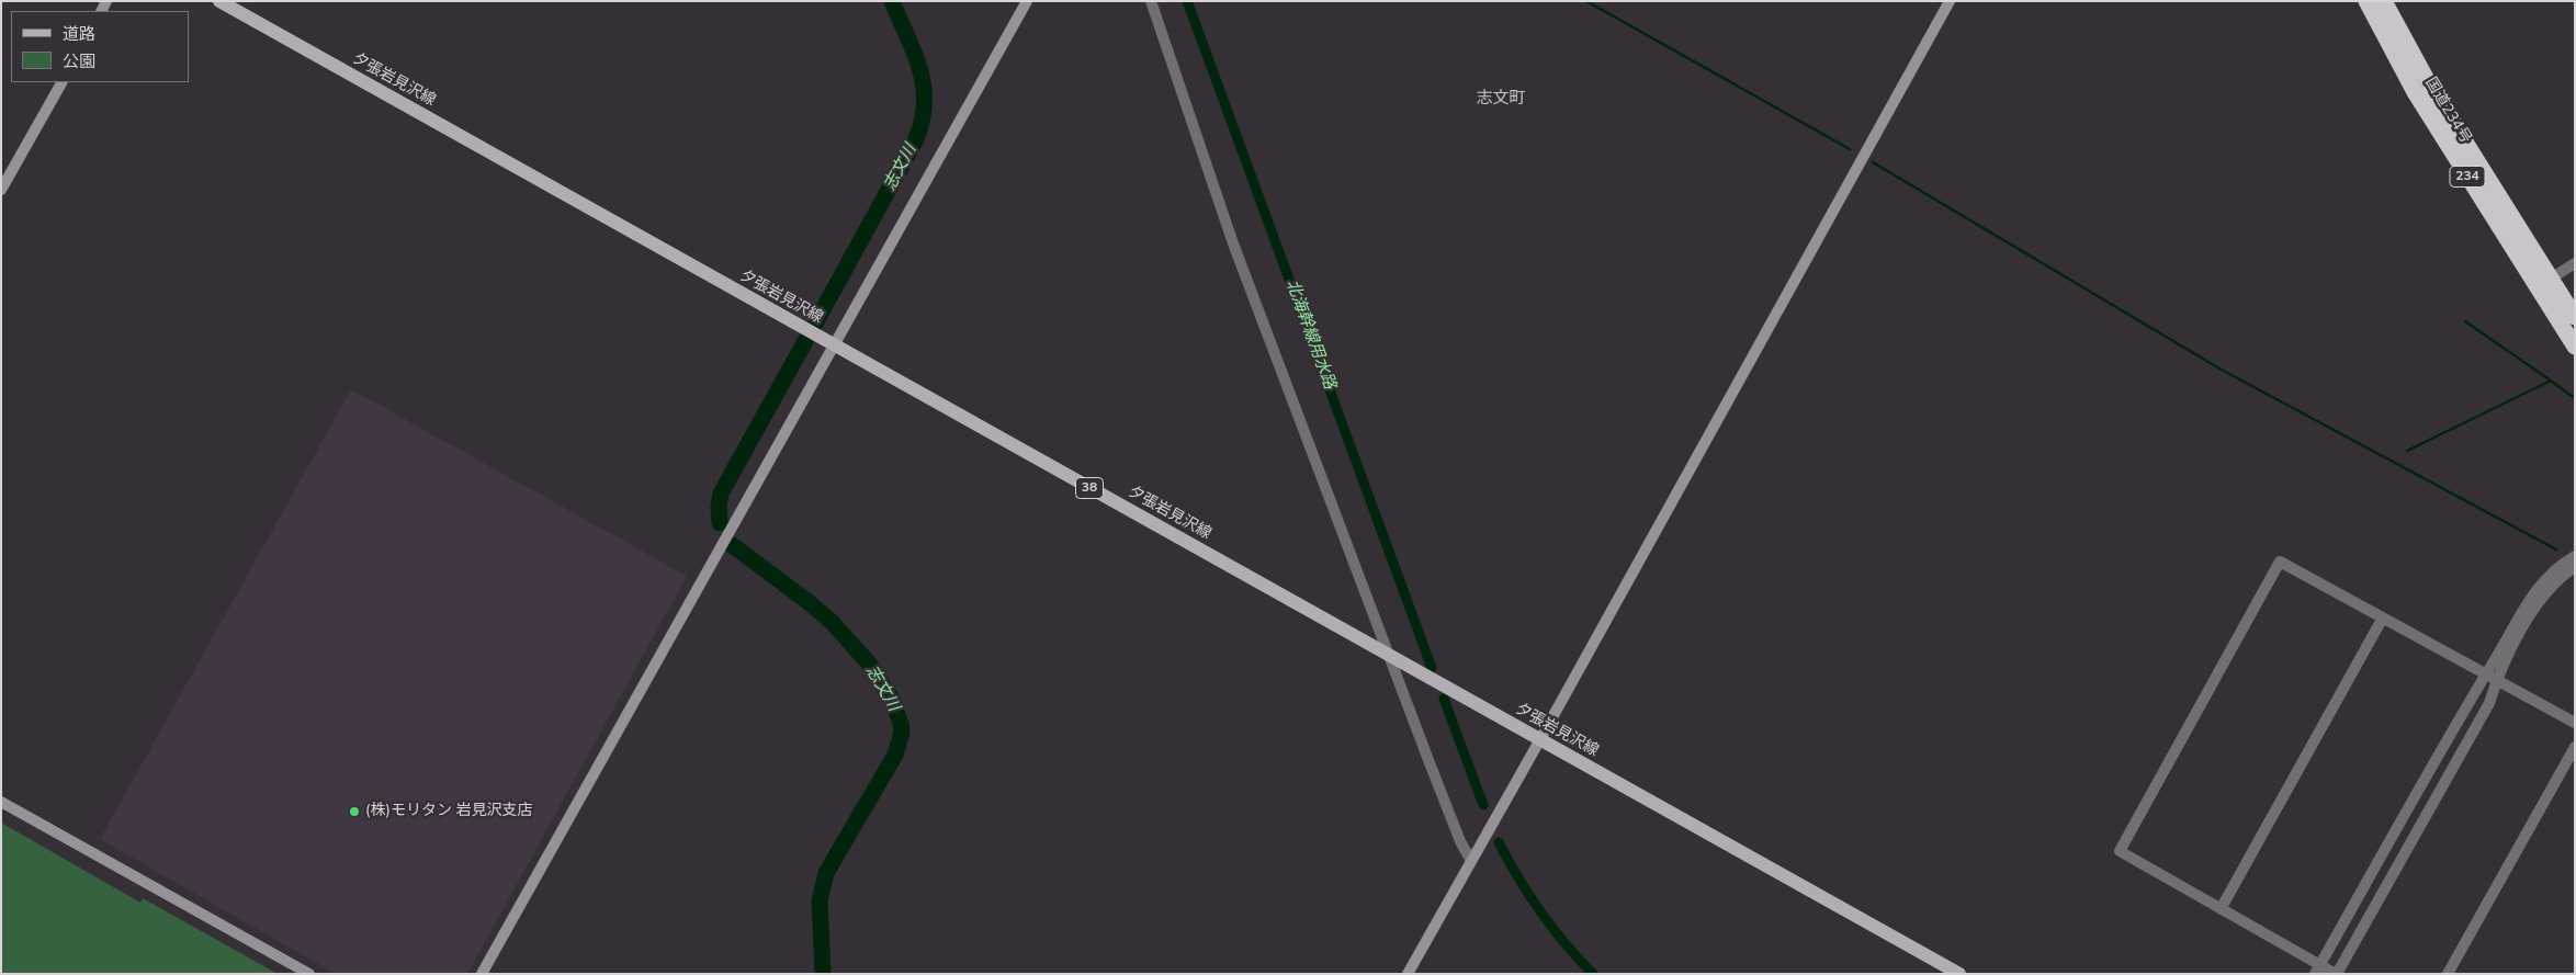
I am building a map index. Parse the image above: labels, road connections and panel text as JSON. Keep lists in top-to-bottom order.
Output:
{
  "streets": {
    "highway": ["国道234号", "234"],
    "main road": ["夕張岩見沢線", "38"]
  },
  "districts": ["志文町"],
  "water": ["志文川", "北海幹線用水路"],
  "places": ["(株)モリタン 岩見沢支店"],
  "legend": ["道路", "公園"]
}
